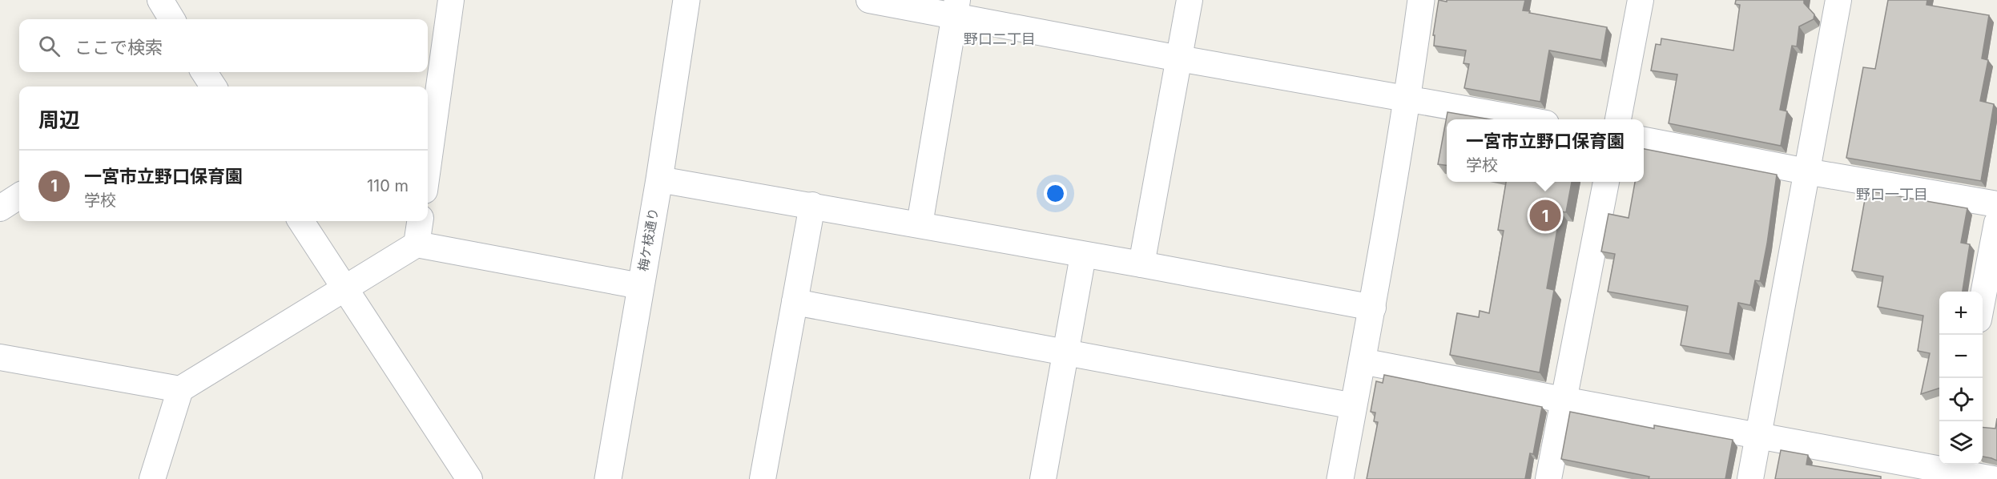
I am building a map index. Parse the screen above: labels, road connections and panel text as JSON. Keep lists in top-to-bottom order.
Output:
{
  "streets": {
    "street": ["梅ケ枝通り"]
  },
  "districts": ["野口二丁目", "野口一丁目"],
  "page": {
    "search": "ここで検索",
    "heading": "周辺",
    "popup": ["一宮市立野口保育園", "学校"],
    "list": [
      {
        "mark": "1",
        "name": "一宮市立野口保育園",
        "note": "学校",
        "value": "110 m"
      }
    ],
    "pins": "1",
    "map_buttons": ["+", "−"]
  }
}
